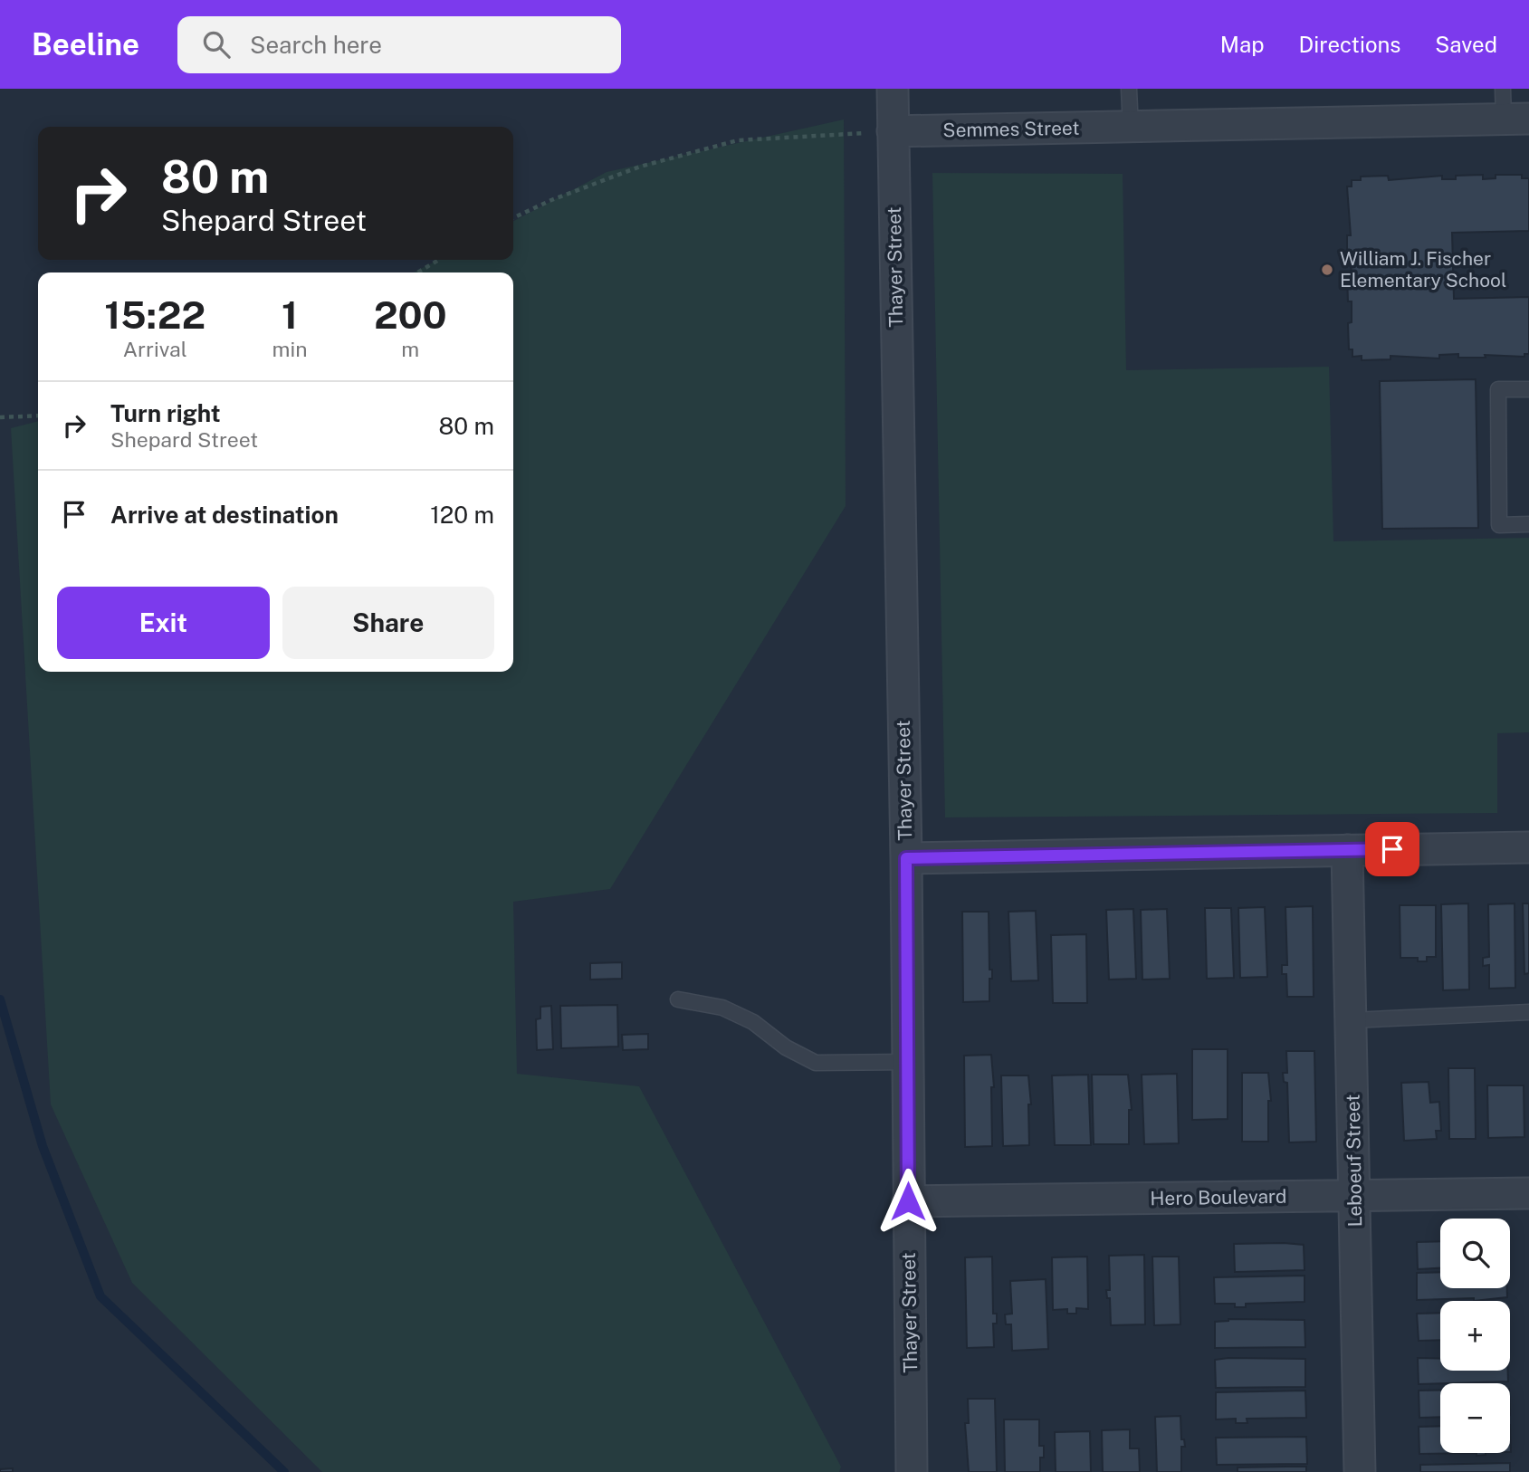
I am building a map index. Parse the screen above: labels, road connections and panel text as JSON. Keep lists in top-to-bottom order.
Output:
{
  "streets": {
    "street": [
      "Semmes Street",
      "Thayer Street",
      "Leboeuf Street",
      "Hero Boulevard"
    ]
  },
  "crossings": [
    ["Semmes Street", "Thayer Street"],
    ["Thayer Street", "Hero Boulevard"],
    ["Leboeuf Street", "Hero Boulevard"]
  ],
  "places": ["William J. Fischer Elementary School"],
  "page": {
    "header": "Beeline",
    "search": "Search here",
    "nav": ["Map", "Directions", "Saved"],
    "turn": ["80 m", "Shepard Street"],
    "eta": [
      "15:22",
      "Arrival",
      "1",
      "min",
      "200",
      "m"
    ],
    "list": [
      {
        "name": "Turn right",
        "note": "Shepard Street",
        "value": "80 m"
      },
      {
        "name": "Arrive at destination",
        "value": "120 m"
      }
    ],
    "buttons": ["Exit", "Share"],
    "map_buttons": ["+", "−"]
  }
}
